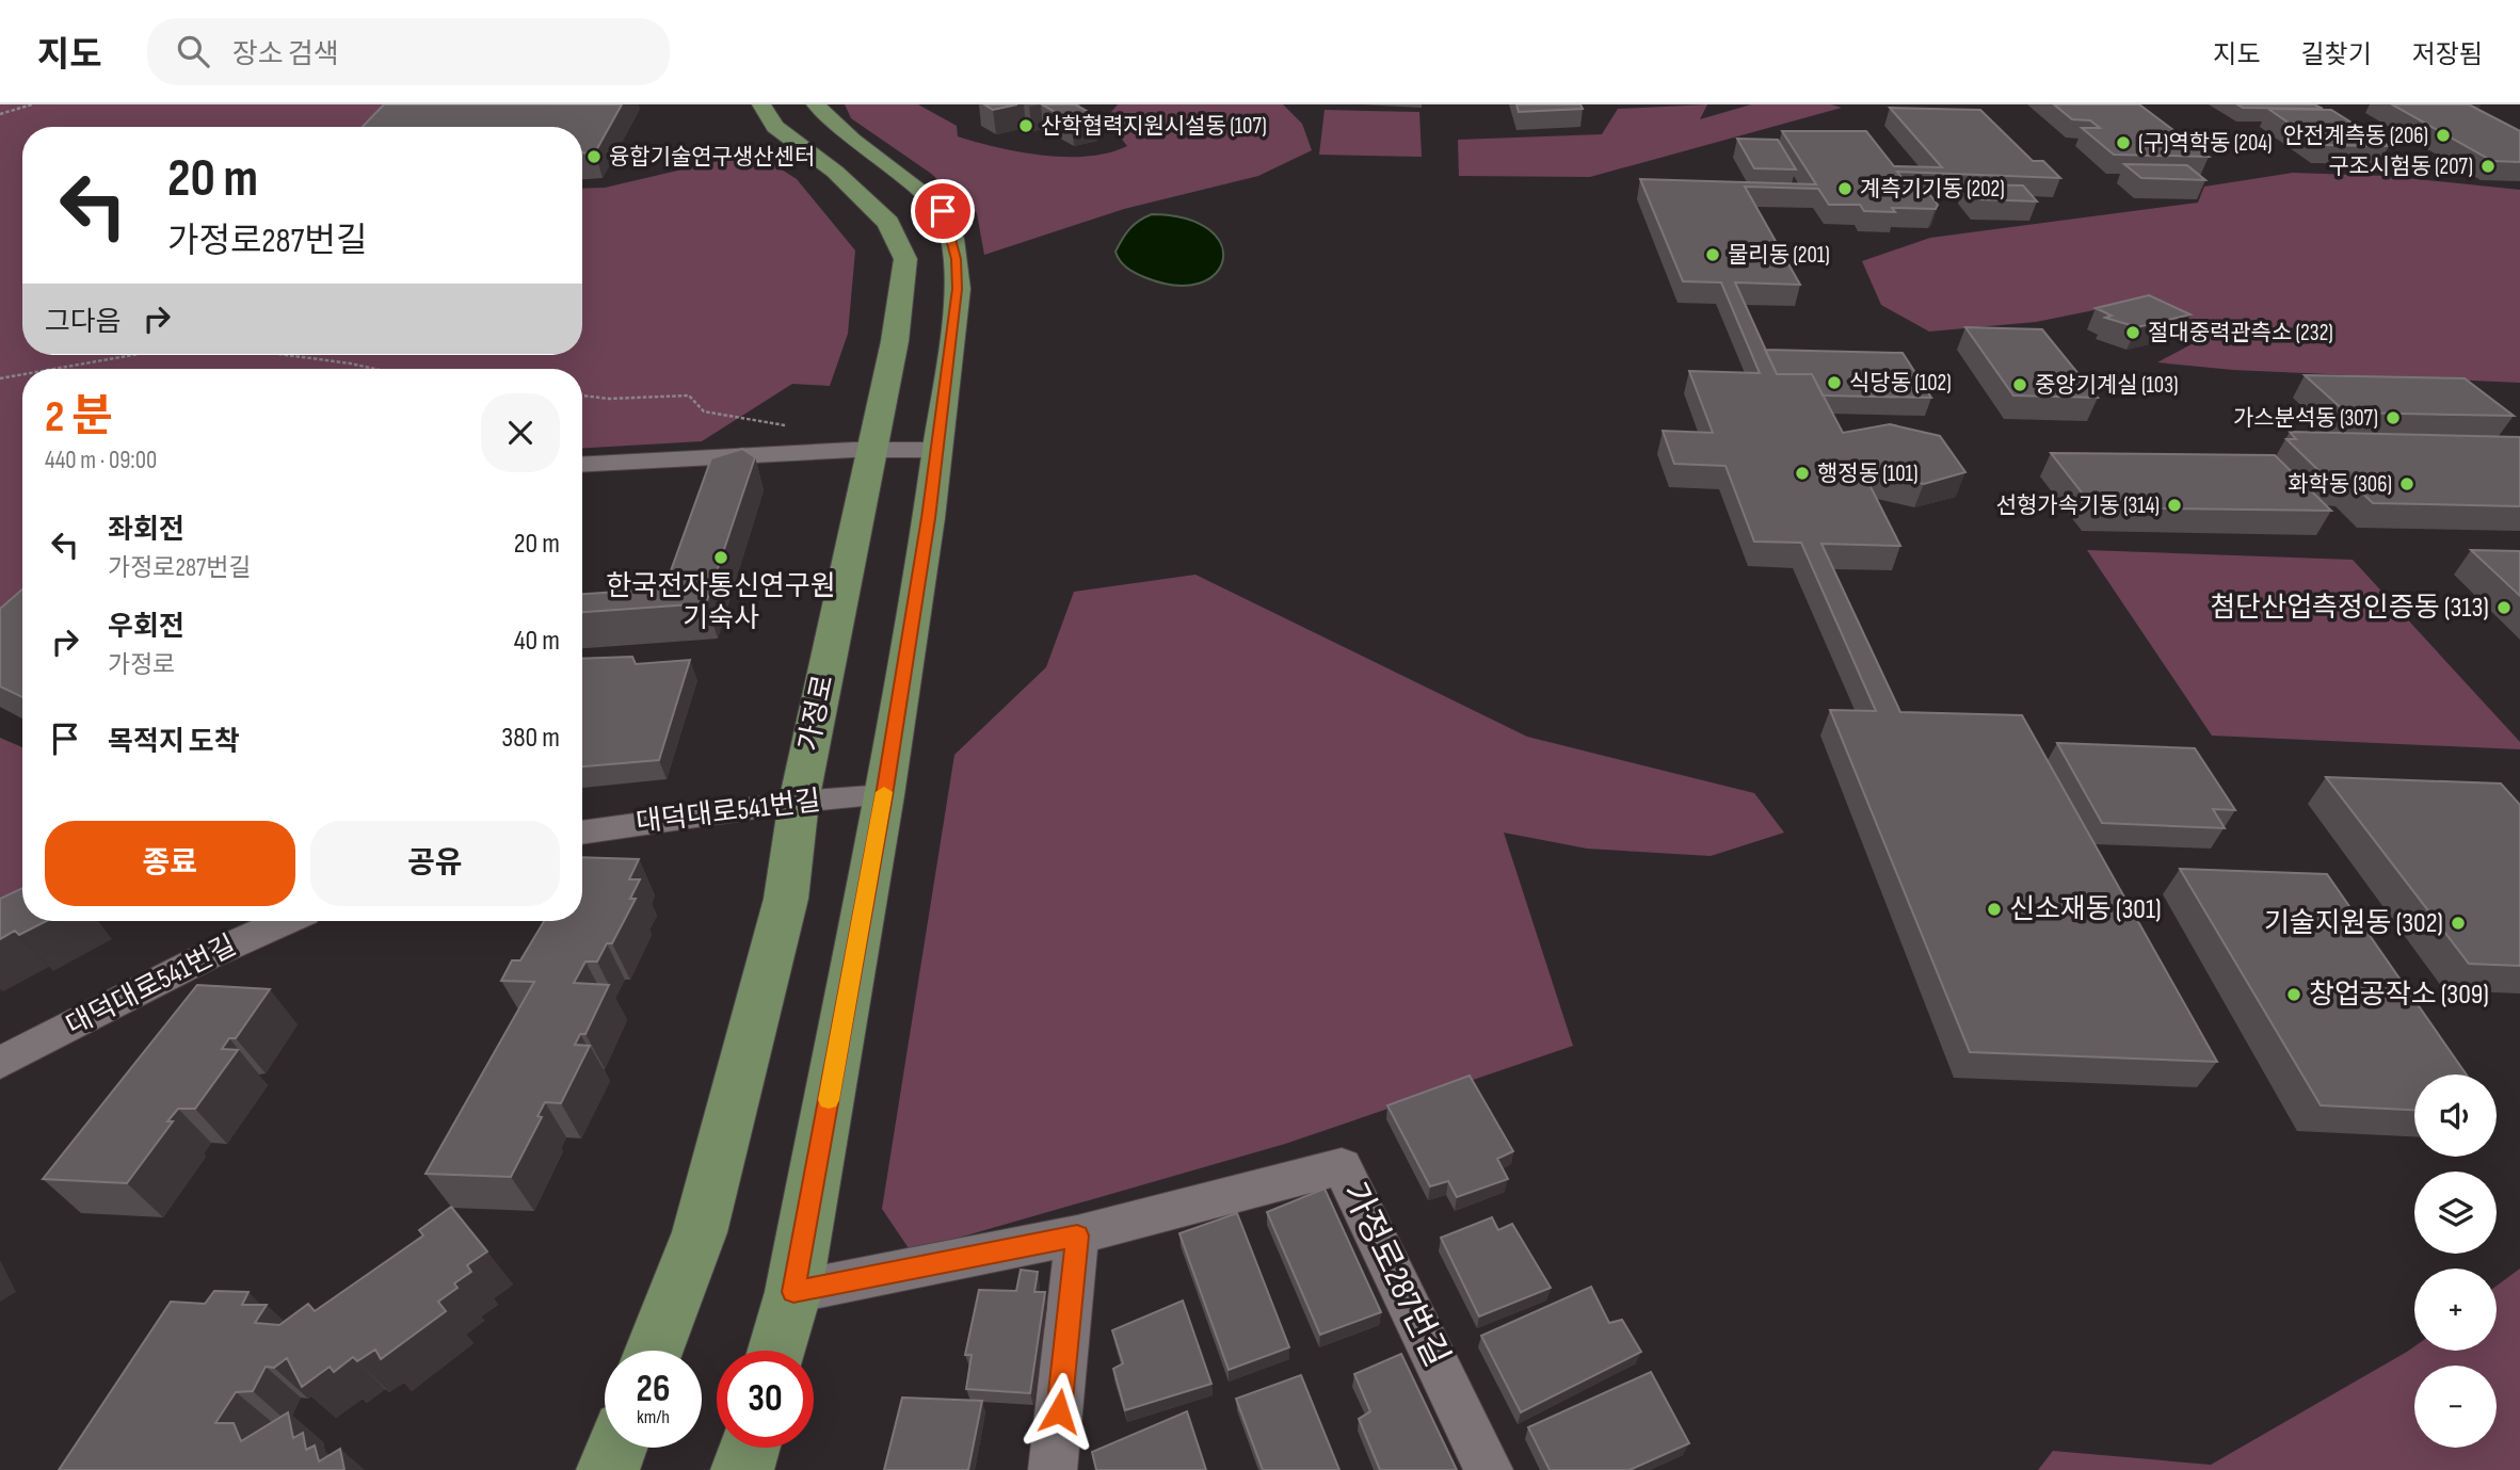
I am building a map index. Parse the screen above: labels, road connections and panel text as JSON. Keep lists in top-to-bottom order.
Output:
{
  "streets": {
    "main road": ["가정로"],
    "street": ["대덕대로541번길", "가정로287번길"]
  },
  "crossings": [
    ["가정로", "대덕대로541번길"]
  ],
  "places": [
    "산학협력지원시설동 (107)",
    "안전계측동 (206)",
    "(구)역학동 (204)",
    "융합기술연구생산센터",
    "구조시험동 (207)",
    "계측기기동 (202)",
    "물리동 (201)",
    "절대중력관측소 (232)",
    "식당동 (102)",
    "중앙기계실 (103)",
    "가스분석동 (307)",
    "행정동 (101)",
    "화학동 (306)",
    "선형가속기동 (314)",
    "한국전자통신연구원 기숙사",
    "첨단산업측정인증동 (313)",
    "신소재동 (301)",
    "기술지원동 (302)",
    "창업공작소 (309)"
  ],
  "page": {
    "header": "지도",
    "search": "장소 검색",
    "nav": ["지도", "길찾기", "저장됨"],
    "turn": ["20 m", "가정로287번길"],
    "then": "그다음",
    "heading": ["2 분", "440 m · 09:00"],
    "list": [
      {
        "name": "좌회전",
        "note": "가정로287번길",
        "value": "20 m"
      },
      {
        "name": "우회전",
        "note": "가정로",
        "value": "40 m"
      },
      {
        "name": "목적지 도착",
        "value": "380 m"
      }
    ],
    "buttons": ["종료", "공유"],
    "map_buttons": ["+", "−"],
    "speed": "26 km/h",
    "limit": "30"
  }
}
